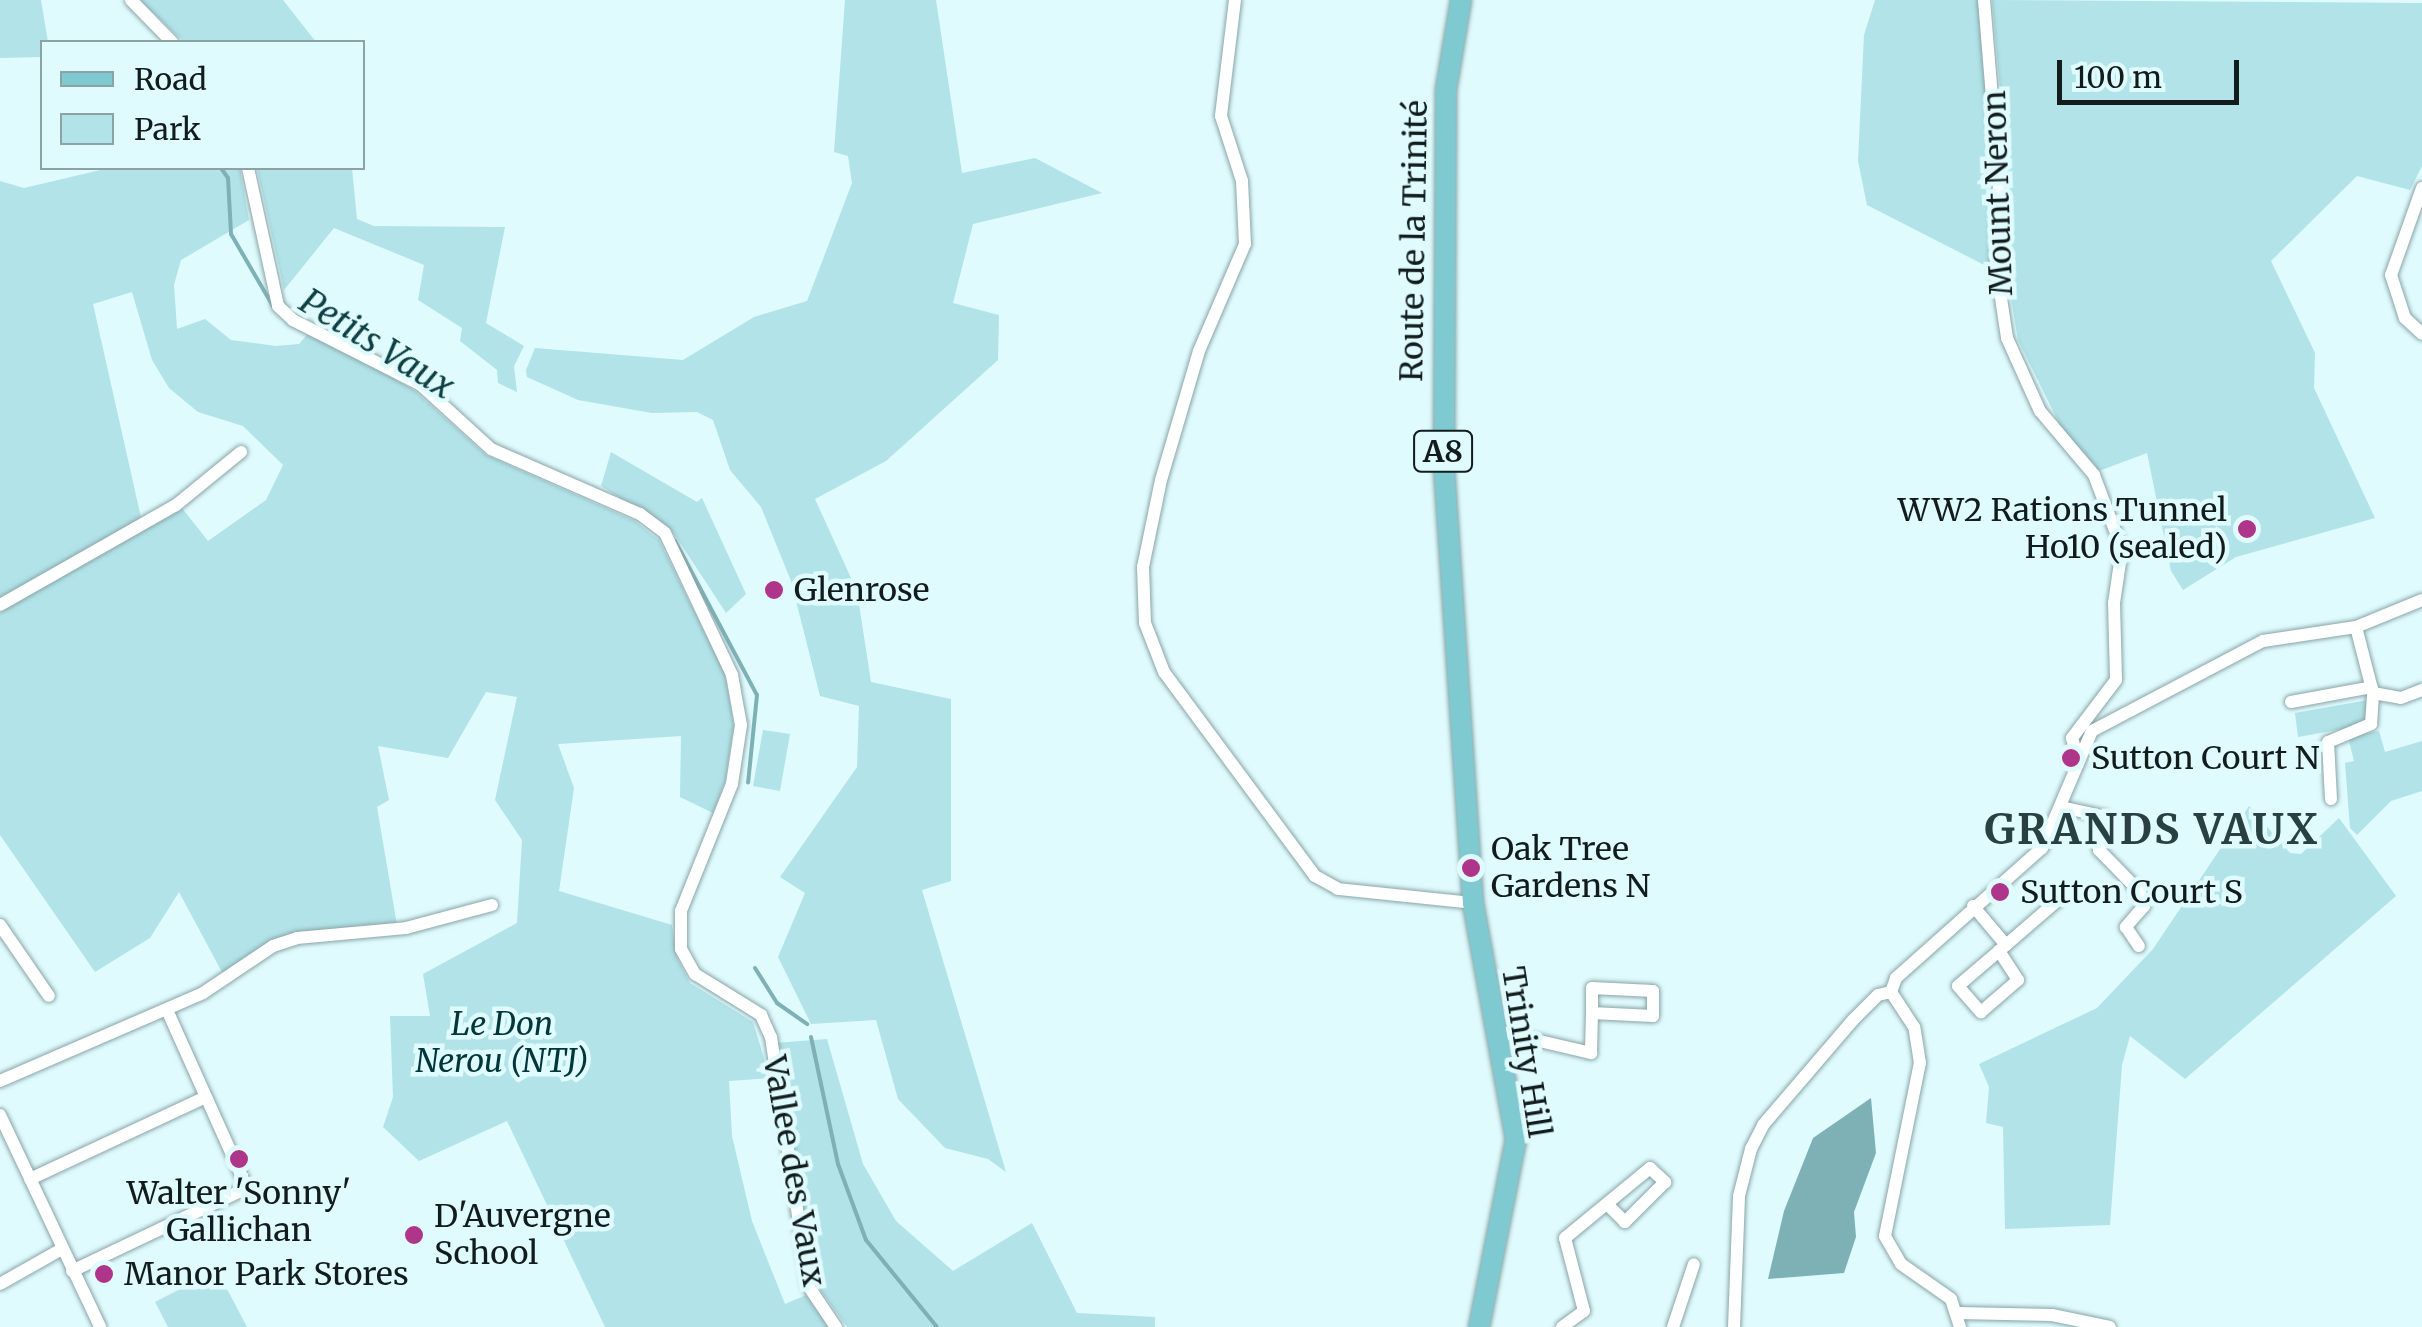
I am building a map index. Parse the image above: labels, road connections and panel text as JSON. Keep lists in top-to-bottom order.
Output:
{
  "streets": {
    "main road": ["Route de la Trinité", "A8", "Trinity Hill"],
    "street": ["Mount Neron", "Vallee des Vaux"]
  },
  "crossings": [
    ["Route de la Trinité", "Trinity Hill"]
  ],
  "districts": ["GRANDS VAUX"],
  "water": ["Petits Vaux"],
  "parks": ["Le Don Nerou (NTJ)"],
  "places": [
    "WW2 Rations Tunnel Ho10 (sealed)",
    "Glenrose",
    "Sutton Court N",
    "Oak Tree Gardens N",
    "Sutton Court S",
    "Walter 'Sonny' Gallichan",
    "D'Auvergne School",
    "Manor Park Stores"
  ],
  "legend": ["Road", "Park"],
  "scale_bar": "100 m"
}
